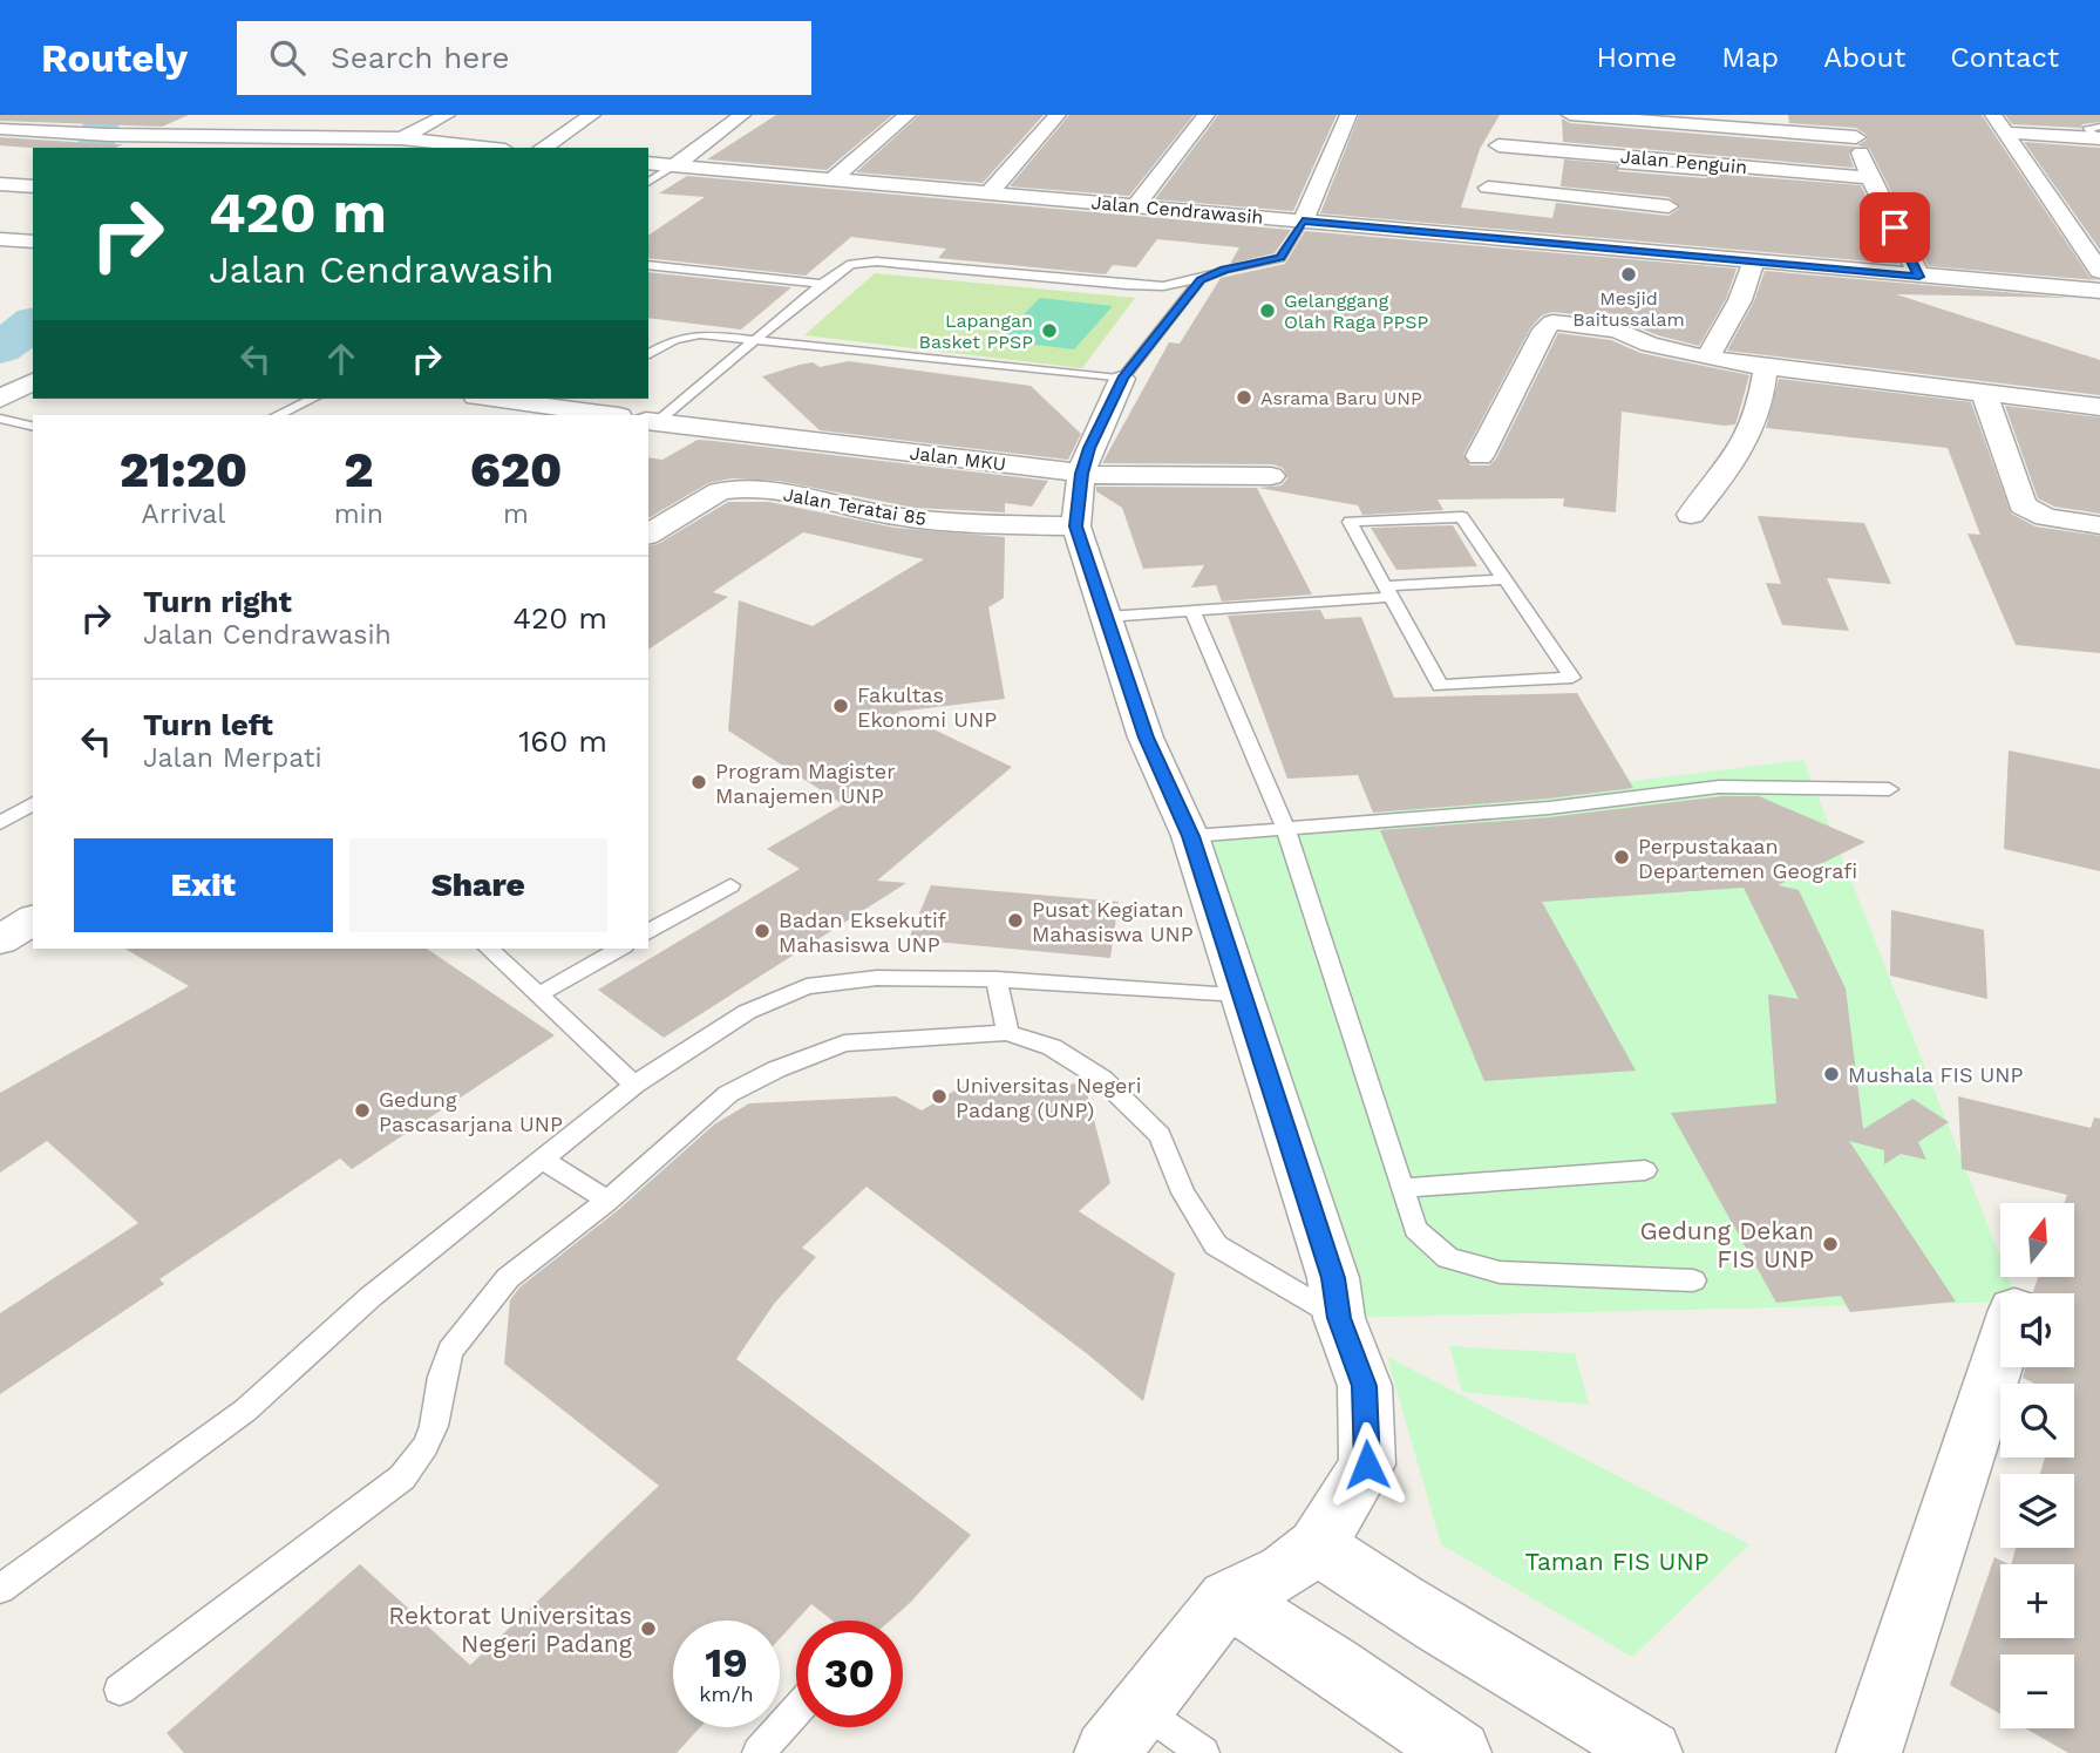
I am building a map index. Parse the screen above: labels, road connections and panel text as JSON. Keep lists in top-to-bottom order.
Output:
{
  "streets": {
    "street": [
      "Jalan Penguin",
      "Jalan Cendrawasih",
      "Jalan MKU",
      "Jalan Teratai 85"
    ]
  },
  "parks": ["Taman FIS UNP"],
  "places": [
    "Mesjid Baitussalam",
    "Gelanggang Olah Raga PPSP",
    "Lapangan Basket PPSP",
    "Asrama Baru UNP",
    "Fakultas Ekonomi UNP",
    "Program Magister Manajemen UNP",
    "Perpustakaan Departemen Geografi",
    "Pusat Kegiatan Mahasiswa UNP",
    "Badan Eksekutif Mahasiswa UNP",
    "Mushala FIS UNP",
    "Universitas Negeri Padang (UNP)",
    "Gedung Pascasarjana UNP",
    "Gedung Dekan FIS UNP",
    "Rektorat Universitas Negeri Padang"
  ],
  "north": "top",
  "page": {
    "header": "Routely",
    "search": "Search here",
    "nav": [
      "Home",
      "Map",
      "About",
      "Contact"
    ],
    "turn": ["420 m", "Jalan Cendrawasih"],
    "eta": [
      "21:20",
      "Arrival",
      "2",
      "min",
      "620",
      "m"
    ],
    "list": [
      {
        "name": "Turn right",
        "note": "Jalan Cendrawasih",
        "value": "420 m"
      },
      {
        "name": "Turn left",
        "note": "Jalan Merpati",
        "value": "160 m"
      }
    ],
    "buttons": ["Exit", "Share"],
    "map_buttons": ["+", "−"],
    "speed": "19 km/h",
    "limit": "30"
  }
}
